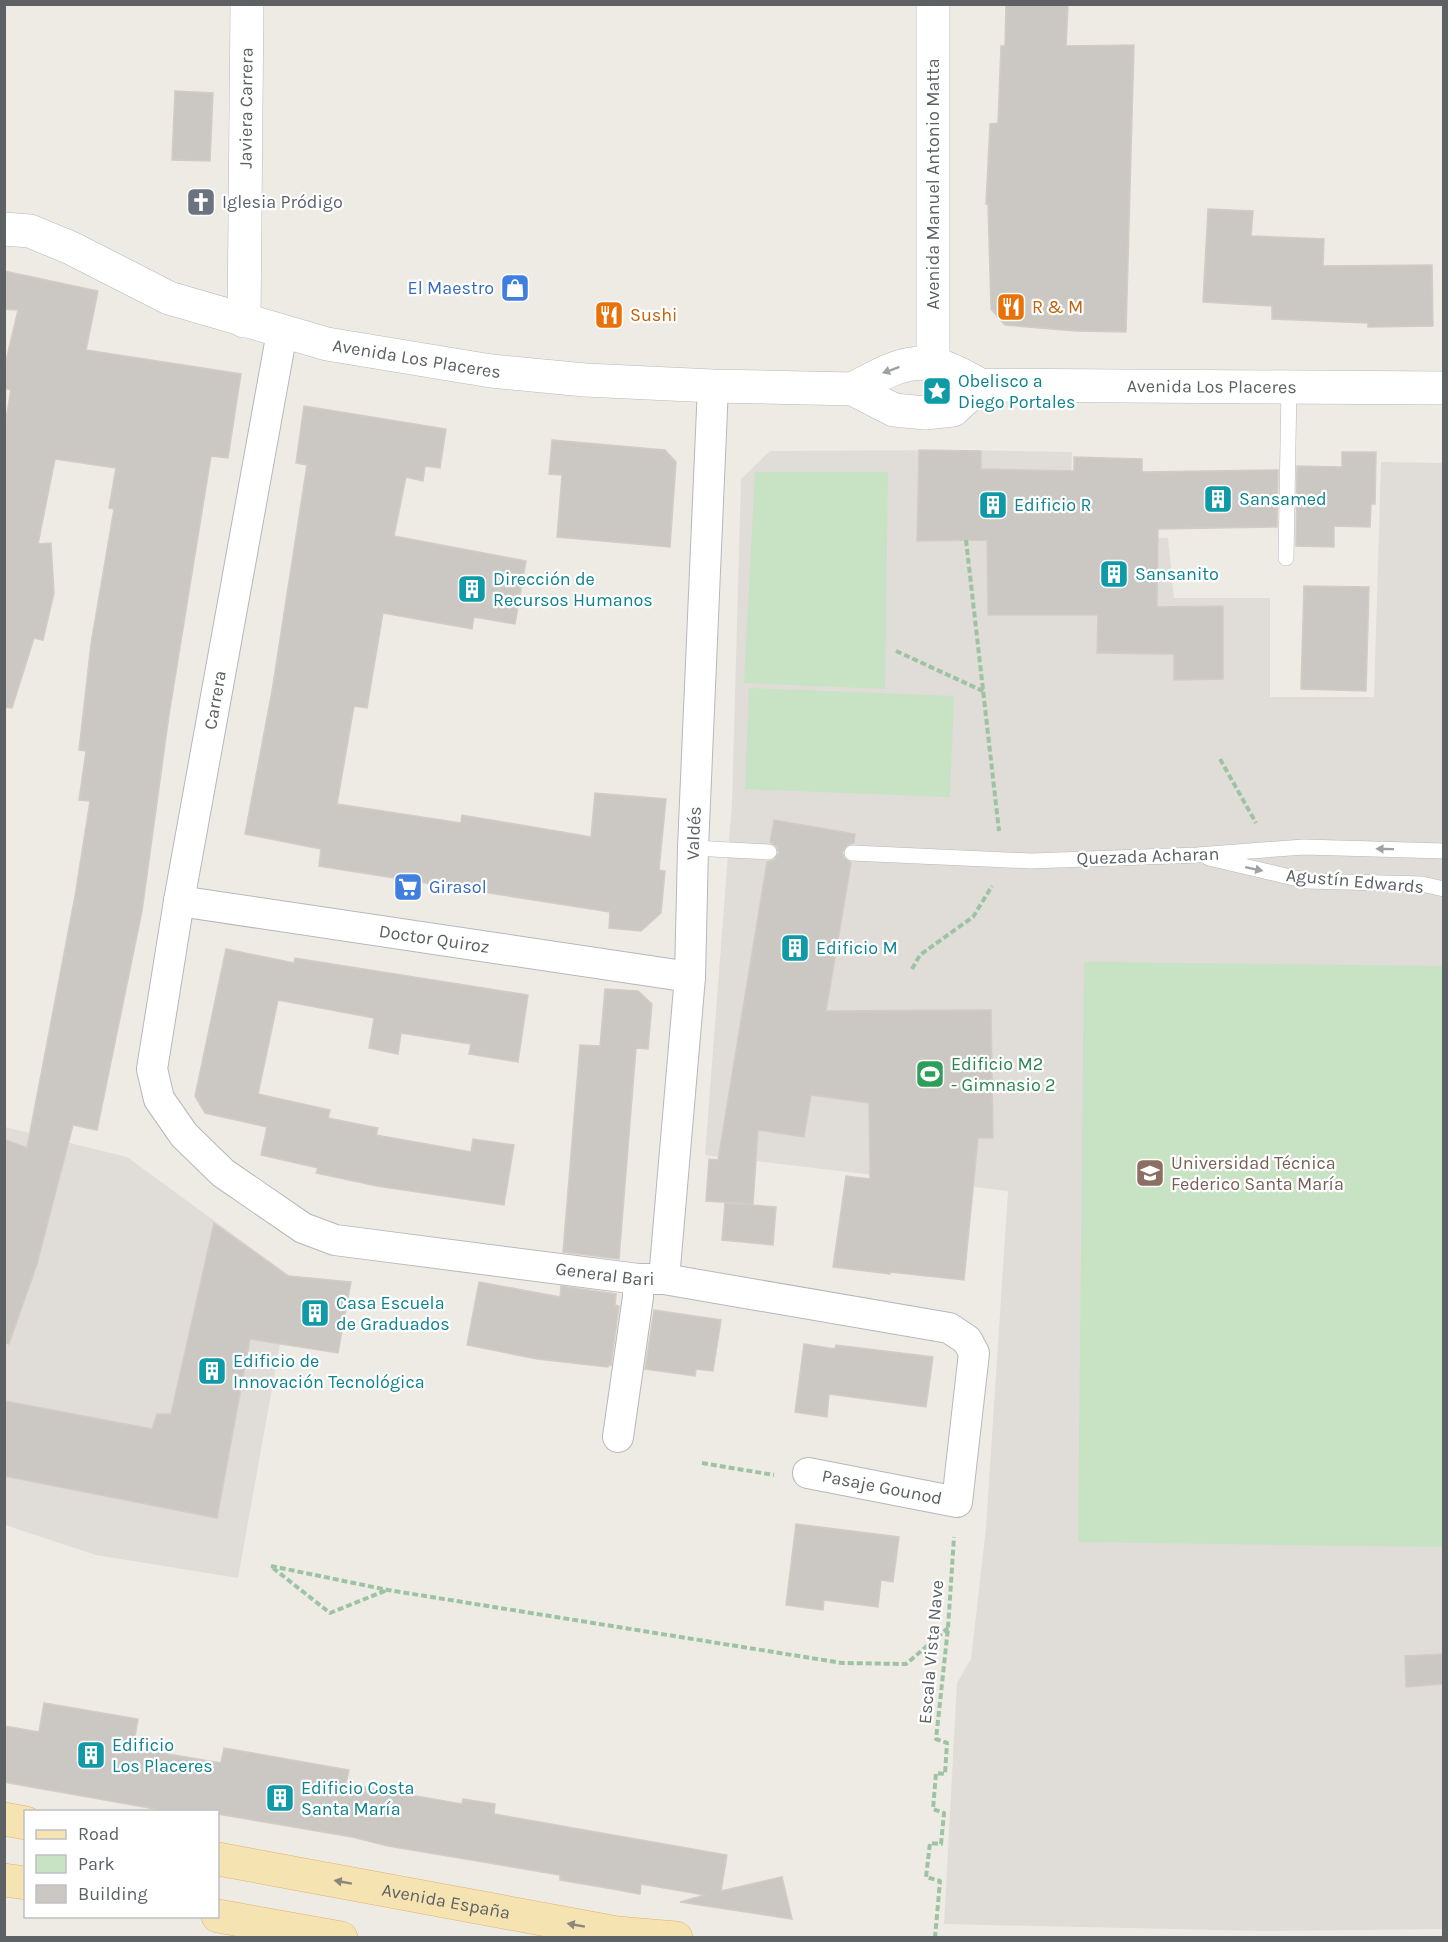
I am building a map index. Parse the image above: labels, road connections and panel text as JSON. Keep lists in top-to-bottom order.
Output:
{
  "streets": {
    "main road": [
      "Javiera Carrera",
      "Avenida Manuel Antonio Matta",
      "Avenida Los Placeres",
      "Avenida España"
    ],
    "street": [
      "Carrera",
      "Valdés",
      "Doctor Quiroz",
      "General Bari",
      "Pasaje Gounod"
    ],
    "lane": ["Quezada Acharan", "Agustín Edwards"],
    "path": ["Escala Vista Nave"]
  },
  "crossings": [
    ["Javiera Carrera", "Avenida Los Placeres"],
    ["Avenida Manuel Antonio Matta", "Avenida Los Placeres"],
    ["Avenida Los Placeres", "Carrera"],
    ["Avenida Los Placeres", "Valdés"],
    ["Carrera", "Doctor Quiroz"],
    ["Carrera", "General Bari"],
    ["Valdés", "Doctor Quiroz"],
    ["Valdés", "General Bari"],
    ["Quezada Acharan", "Agustín Edwards"],
    ["General Bari", "Pasaje Gounod"],
    ["General Bari", "Escala Vista Nave"],
    ["Pasaje Gounod", "Escala Vista Nave"]
  ],
  "one_way": ["Agustín Edwards", "Avenida España"],
  "places": {
    "church": ["Iglesia Pródigo"],
    "shop": ["El Maestro"],
    "restaurant": ["R & M", "Sushi"],
    "place": ["Obelisco a Diego Portales"],
    "building": [
      "Sansamed",
      "Edificio R",
      "Sansanito",
      "Dirección de Recursos Humanos",
      "Edificio M",
      "Casa Escuela de Graduados",
      "Edificio de Innovación Tecnológica",
      "Edificio Los Placeres",
      "Edificio Costa Santa María"
    ],
    "supermarket": ["Girasol"],
    "sports": ["Edificio M2 - Gimnasio 2"],
    "school or university": ["Universidad Técnica Federico Santa María"]
  },
  "legend": ["Road", "Park", "Building"]
}
